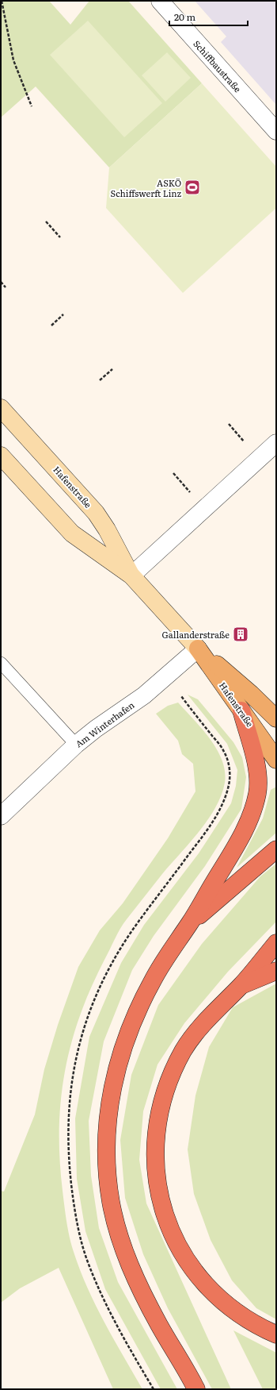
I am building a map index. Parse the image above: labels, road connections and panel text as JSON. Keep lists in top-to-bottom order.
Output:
{
  "streets": {
    "main road": ["Hafenstraße"],
    "street": ["Schiffbaustraße", "Am Winterhafen"]
  },
  "crossings": [
    ["Hafenstraße", "Am Winterhafen"]
  ],
  "places": {
    "sports": ["ASKÖ Schiffswerft Linz"],
    "building": ["Gallanderstraße"]
  },
  "scale_bar": "20 m"
}
